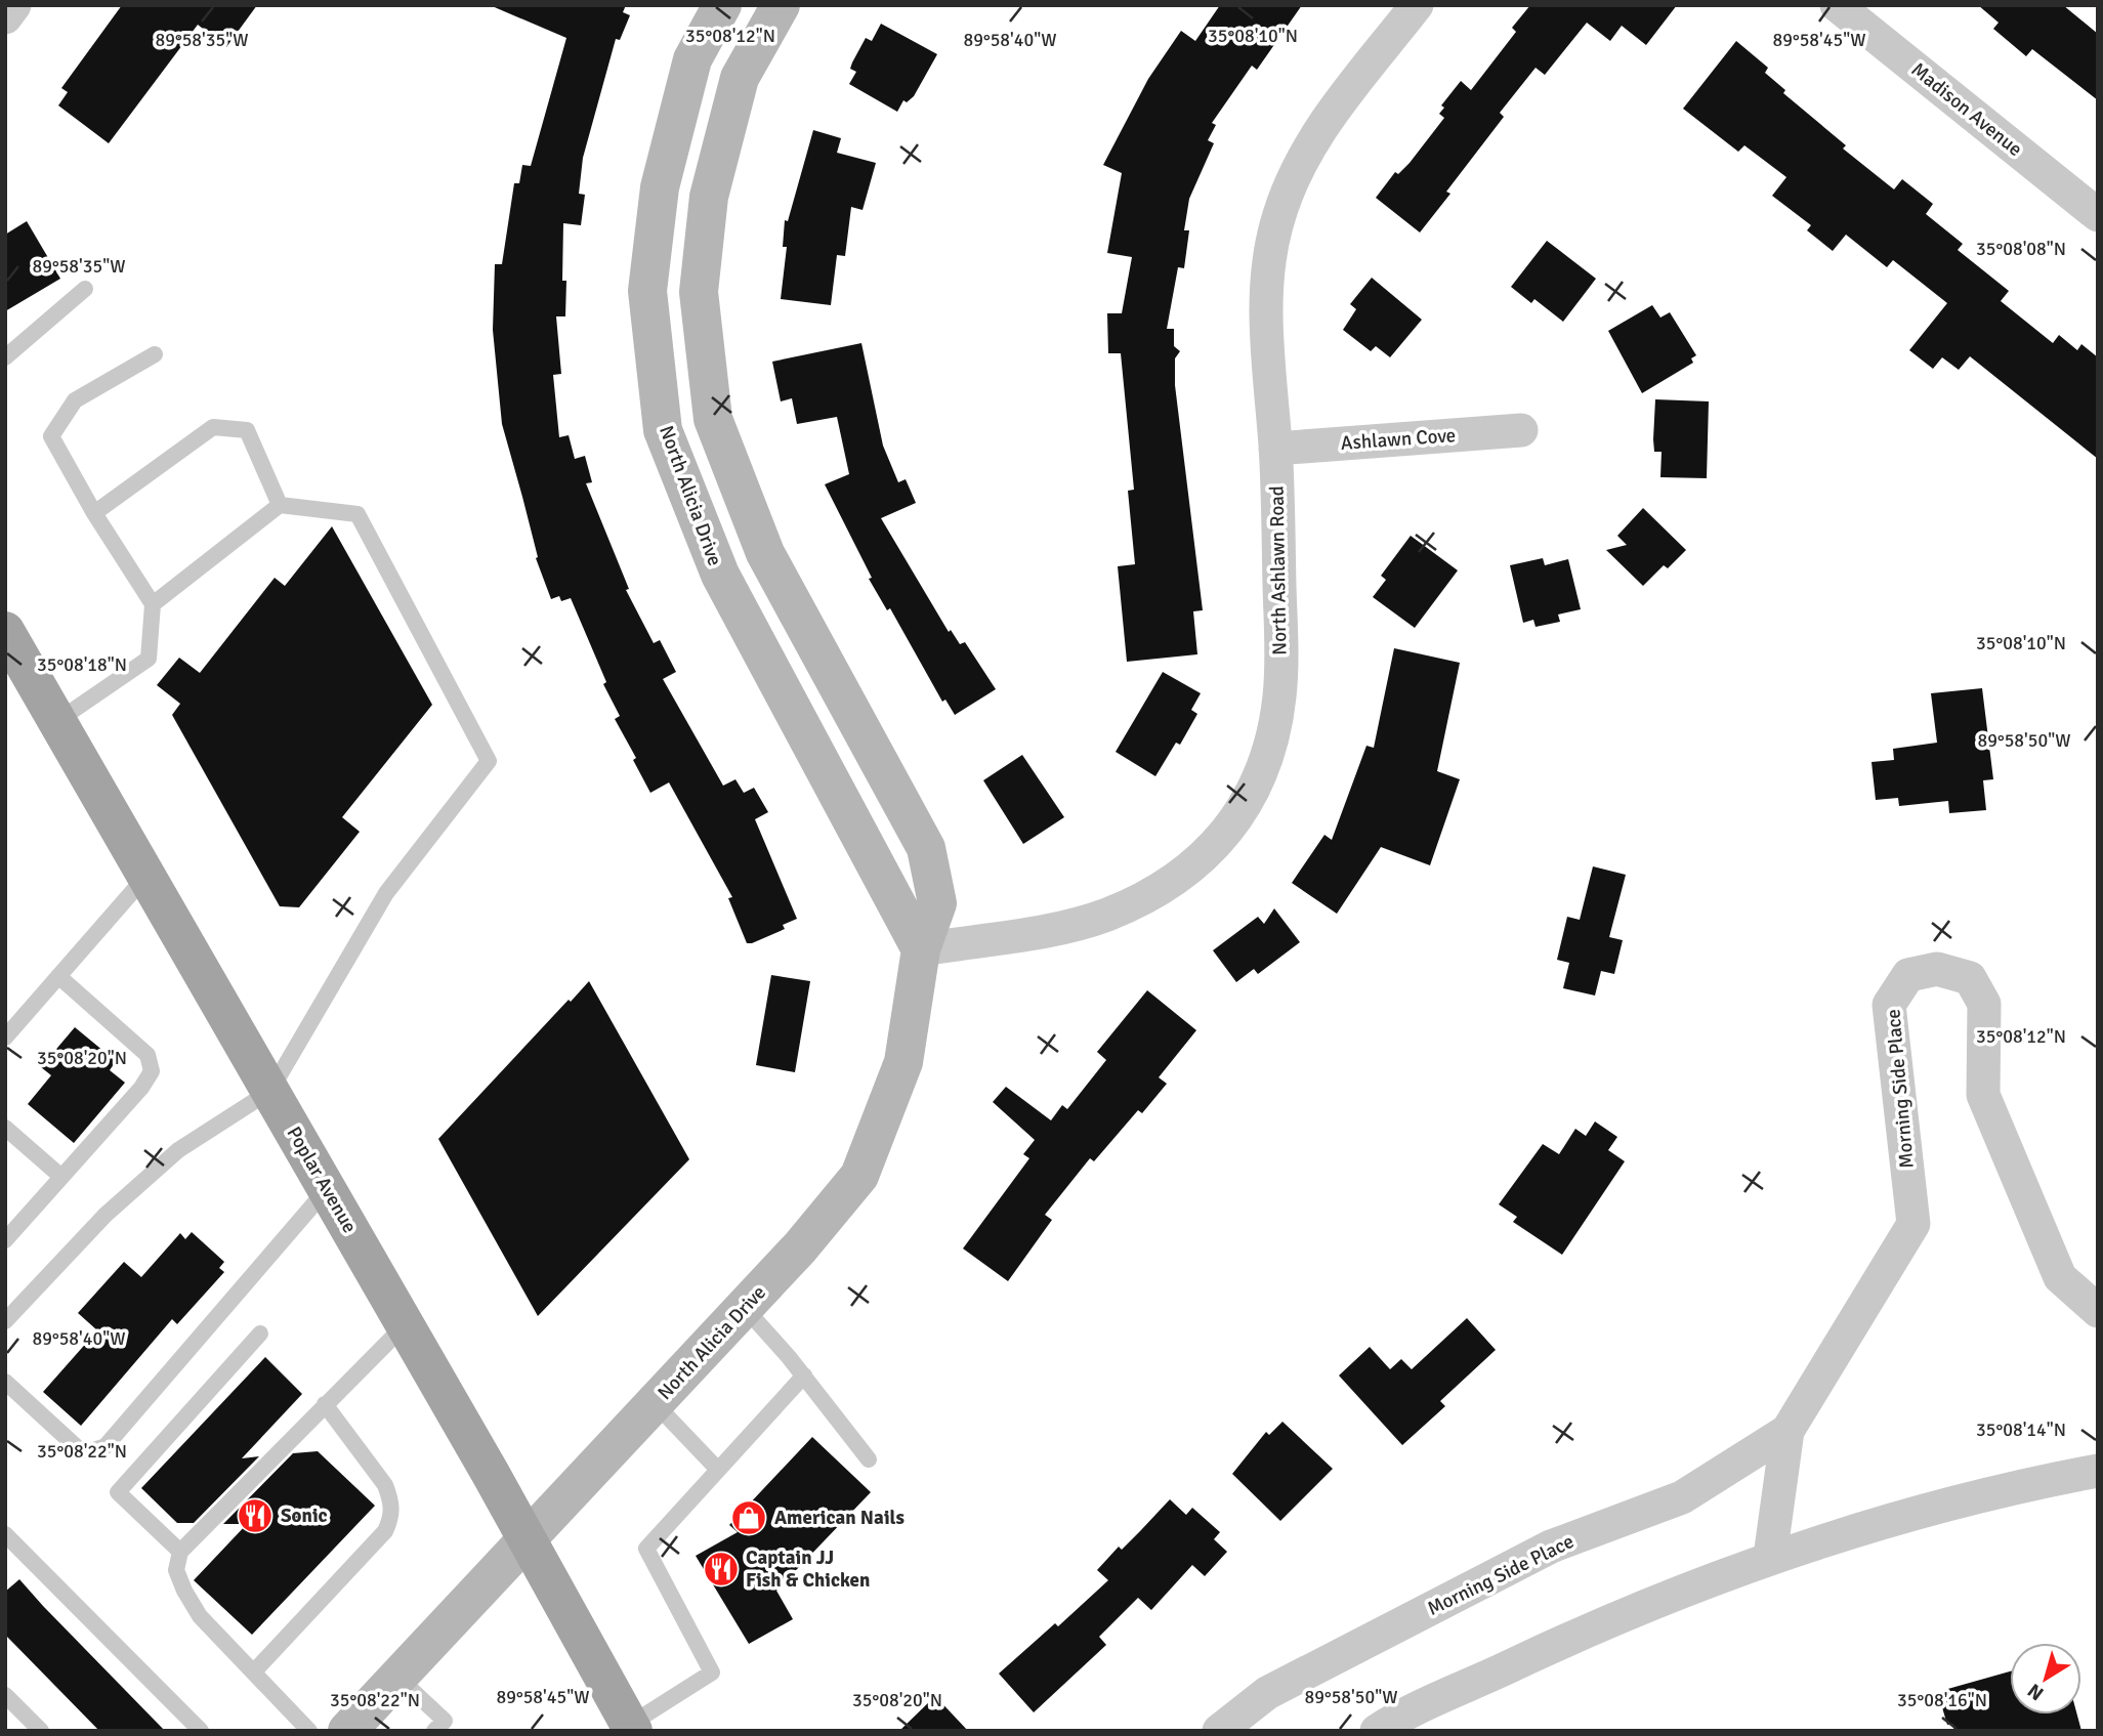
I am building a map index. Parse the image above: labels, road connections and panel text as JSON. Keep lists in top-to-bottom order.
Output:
{
  "streets": {
    "main road": ["North Alicia Drive", "Poplar Avenue"],
    "street": [
      "Madison Avenue",
      "Ashlawn Cove",
      "North Ashlawn Road",
      "Morning Side Place"
    ]
  },
  "crossings": [
    ["Ashlawn Cove", "North Ashlawn Road"],
    ["North Alicia Drive", "North Ashlawn Road"],
    ["North Alicia Drive", "Poplar Avenue"]
  ],
  "places": {
    "restaurant": ["Sonic", "Captain JJ Fish & Chicken"],
    "shop": ["American Nails"]
  },
  "north": "bottom left",
  "coordinates": [
    "35°08'12\"N",
    "35°08'10\"N",
    "89°58'35\"W",
    "89°58'40\"W",
    "89°58'45\"W",
    "35°08'08\"N",
    "35°08'18\"N",
    "89°58'50\"W",
    "35°08'20\"N",
    "35°08'14\"N",
    "35°08'22\"N",
    "35°08'16\"N"
  ]
}
